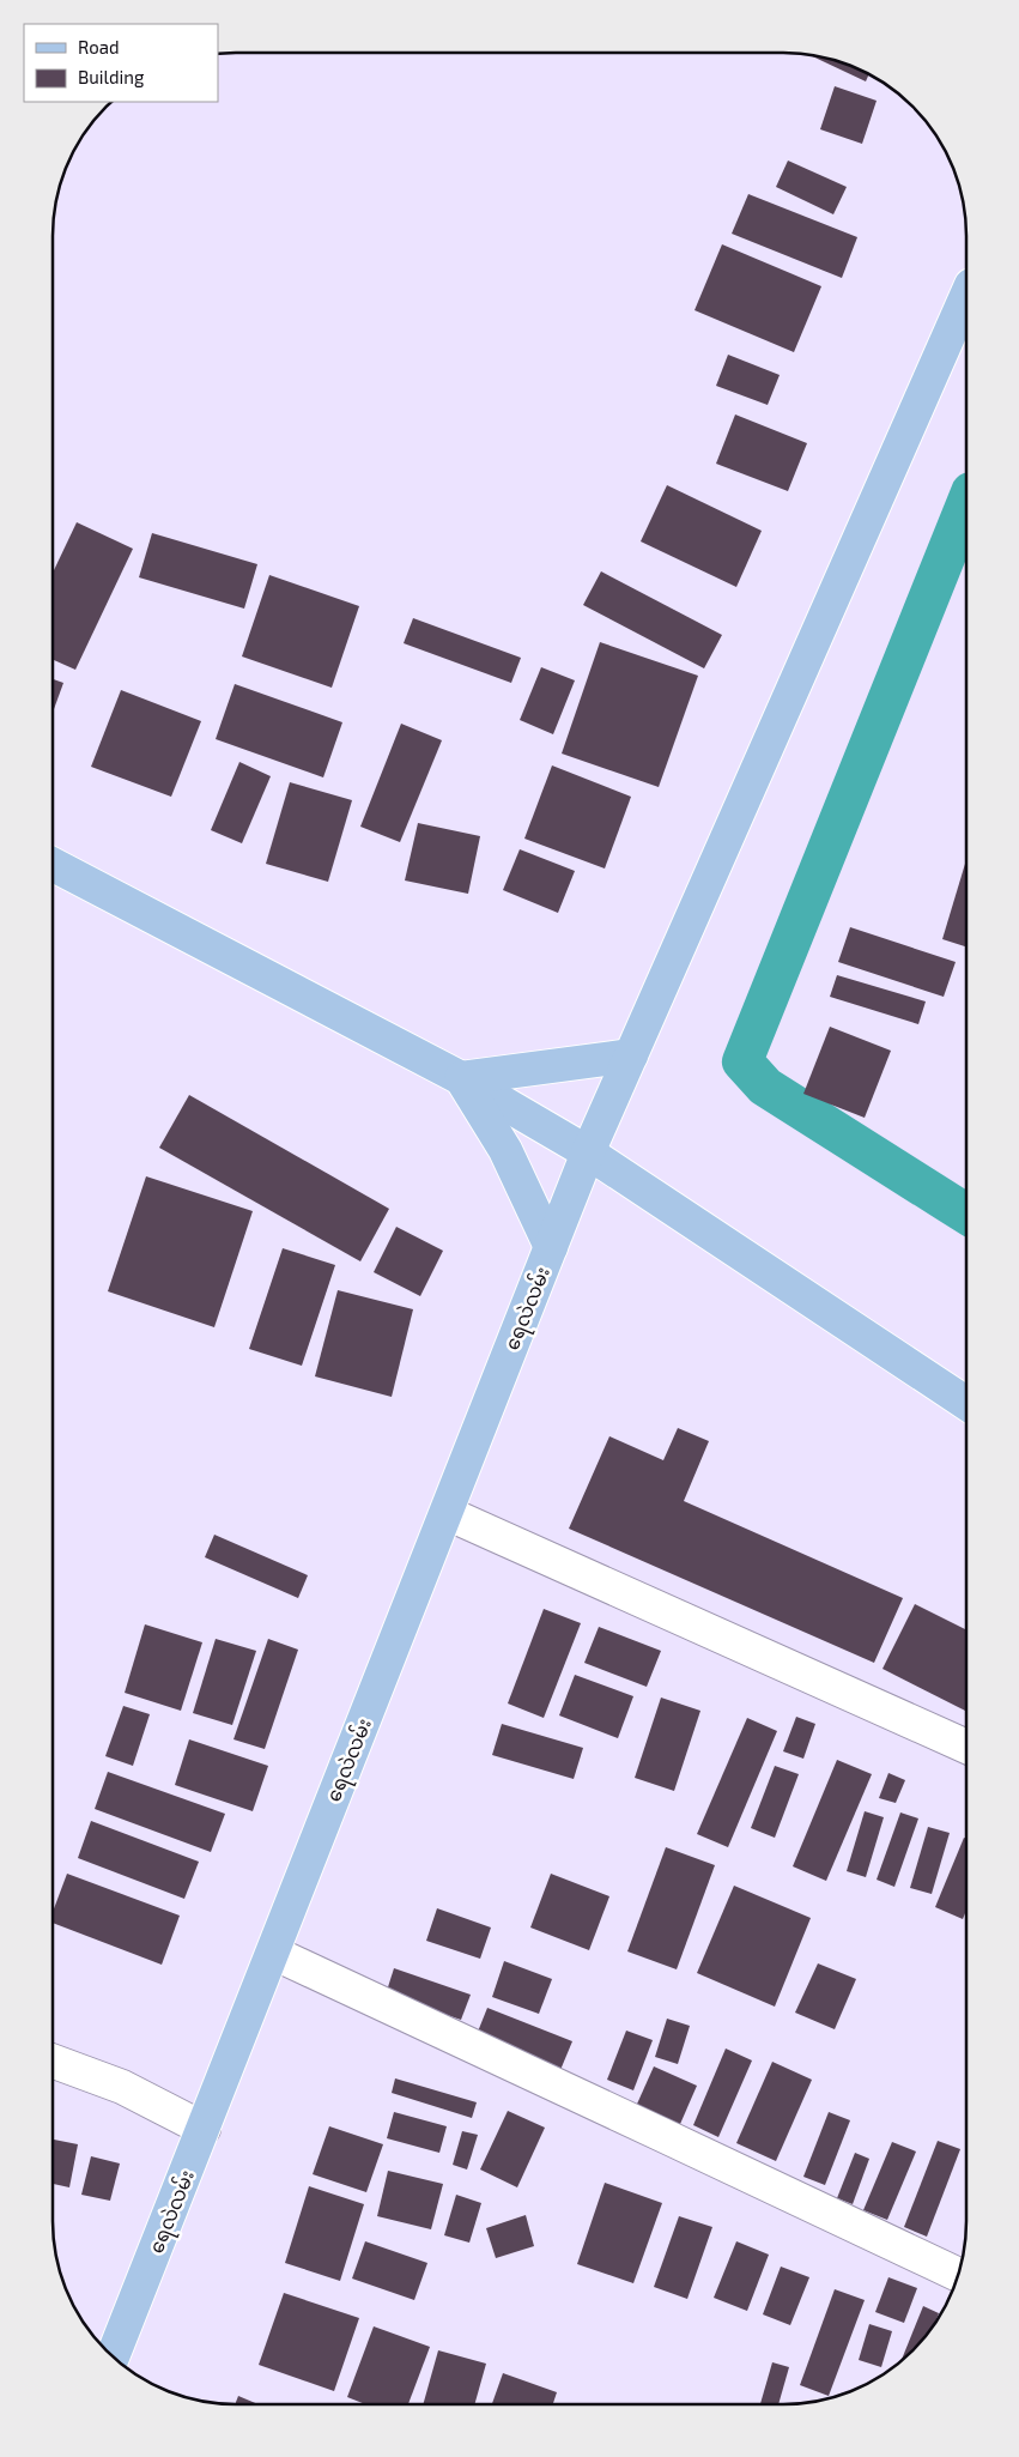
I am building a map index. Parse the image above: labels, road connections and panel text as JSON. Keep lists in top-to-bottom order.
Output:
{
  "streets": {
    "main road": ["ရေလဲလမ်း"]
  },
  "legend": ["Road", "Building"]
}
